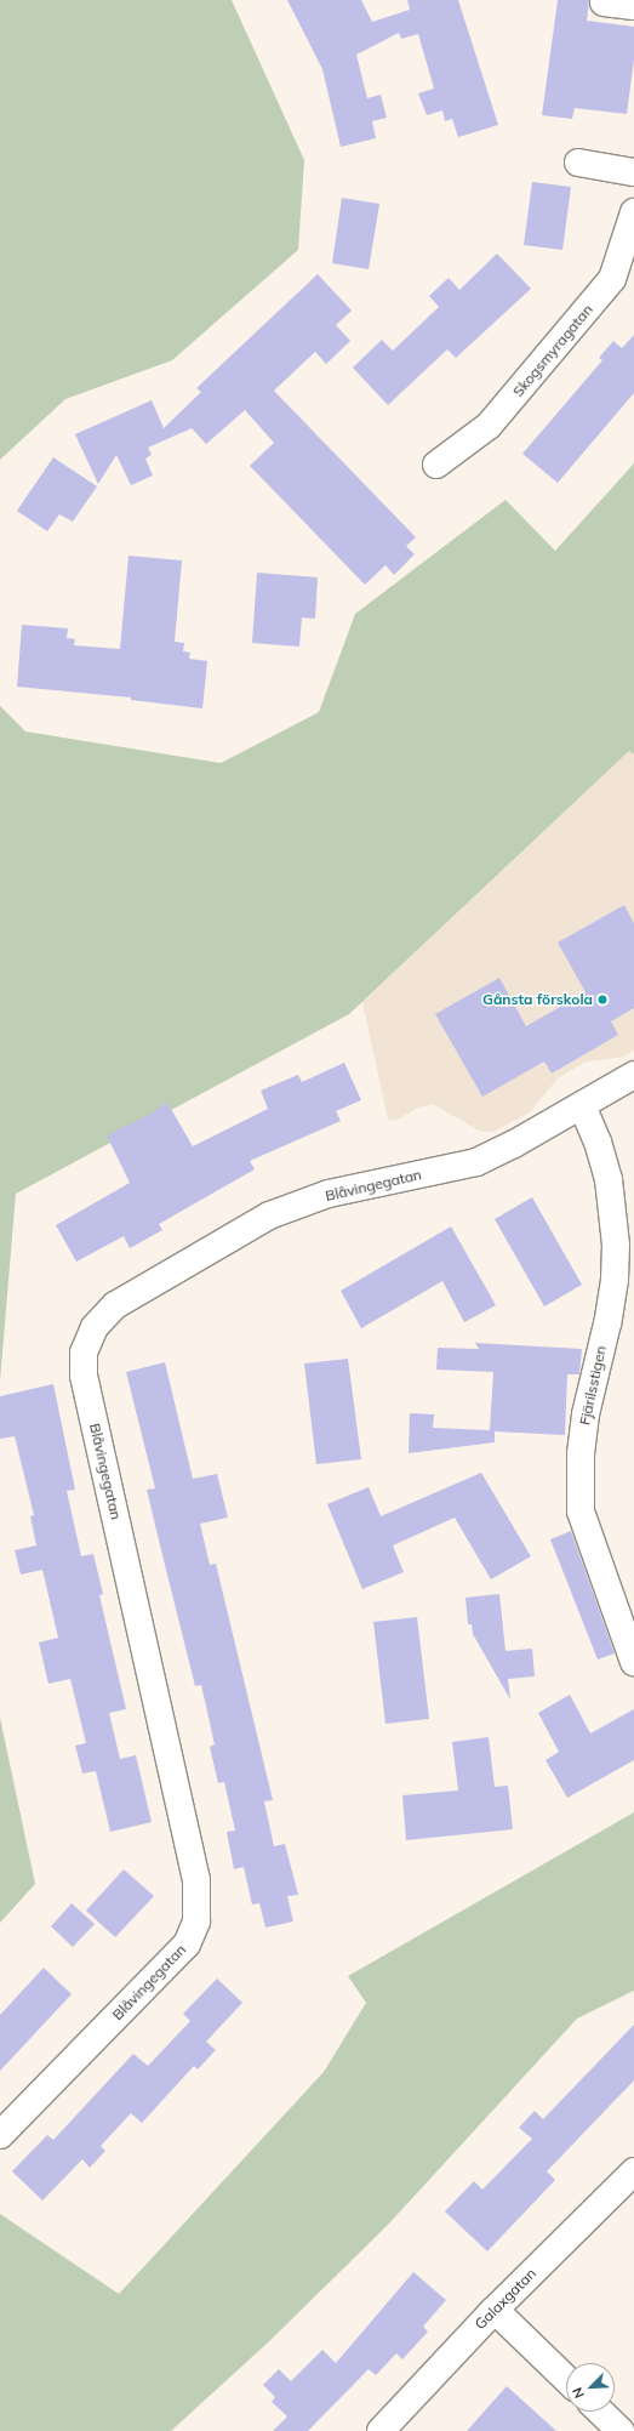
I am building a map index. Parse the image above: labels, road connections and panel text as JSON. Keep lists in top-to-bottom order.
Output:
{
  "streets": {
    "street": [
      "Skogsmyragatan",
      "Blåvingegatan",
      "Fjärilsstigen",
      "Galaxgatan"
    ]
  },
  "crossings": [
    ["Blåvingegatan", "Fjärilsstigen"]
  ],
  "places": ["Gånsta förskola"],
  "north": "bottom left"
}
